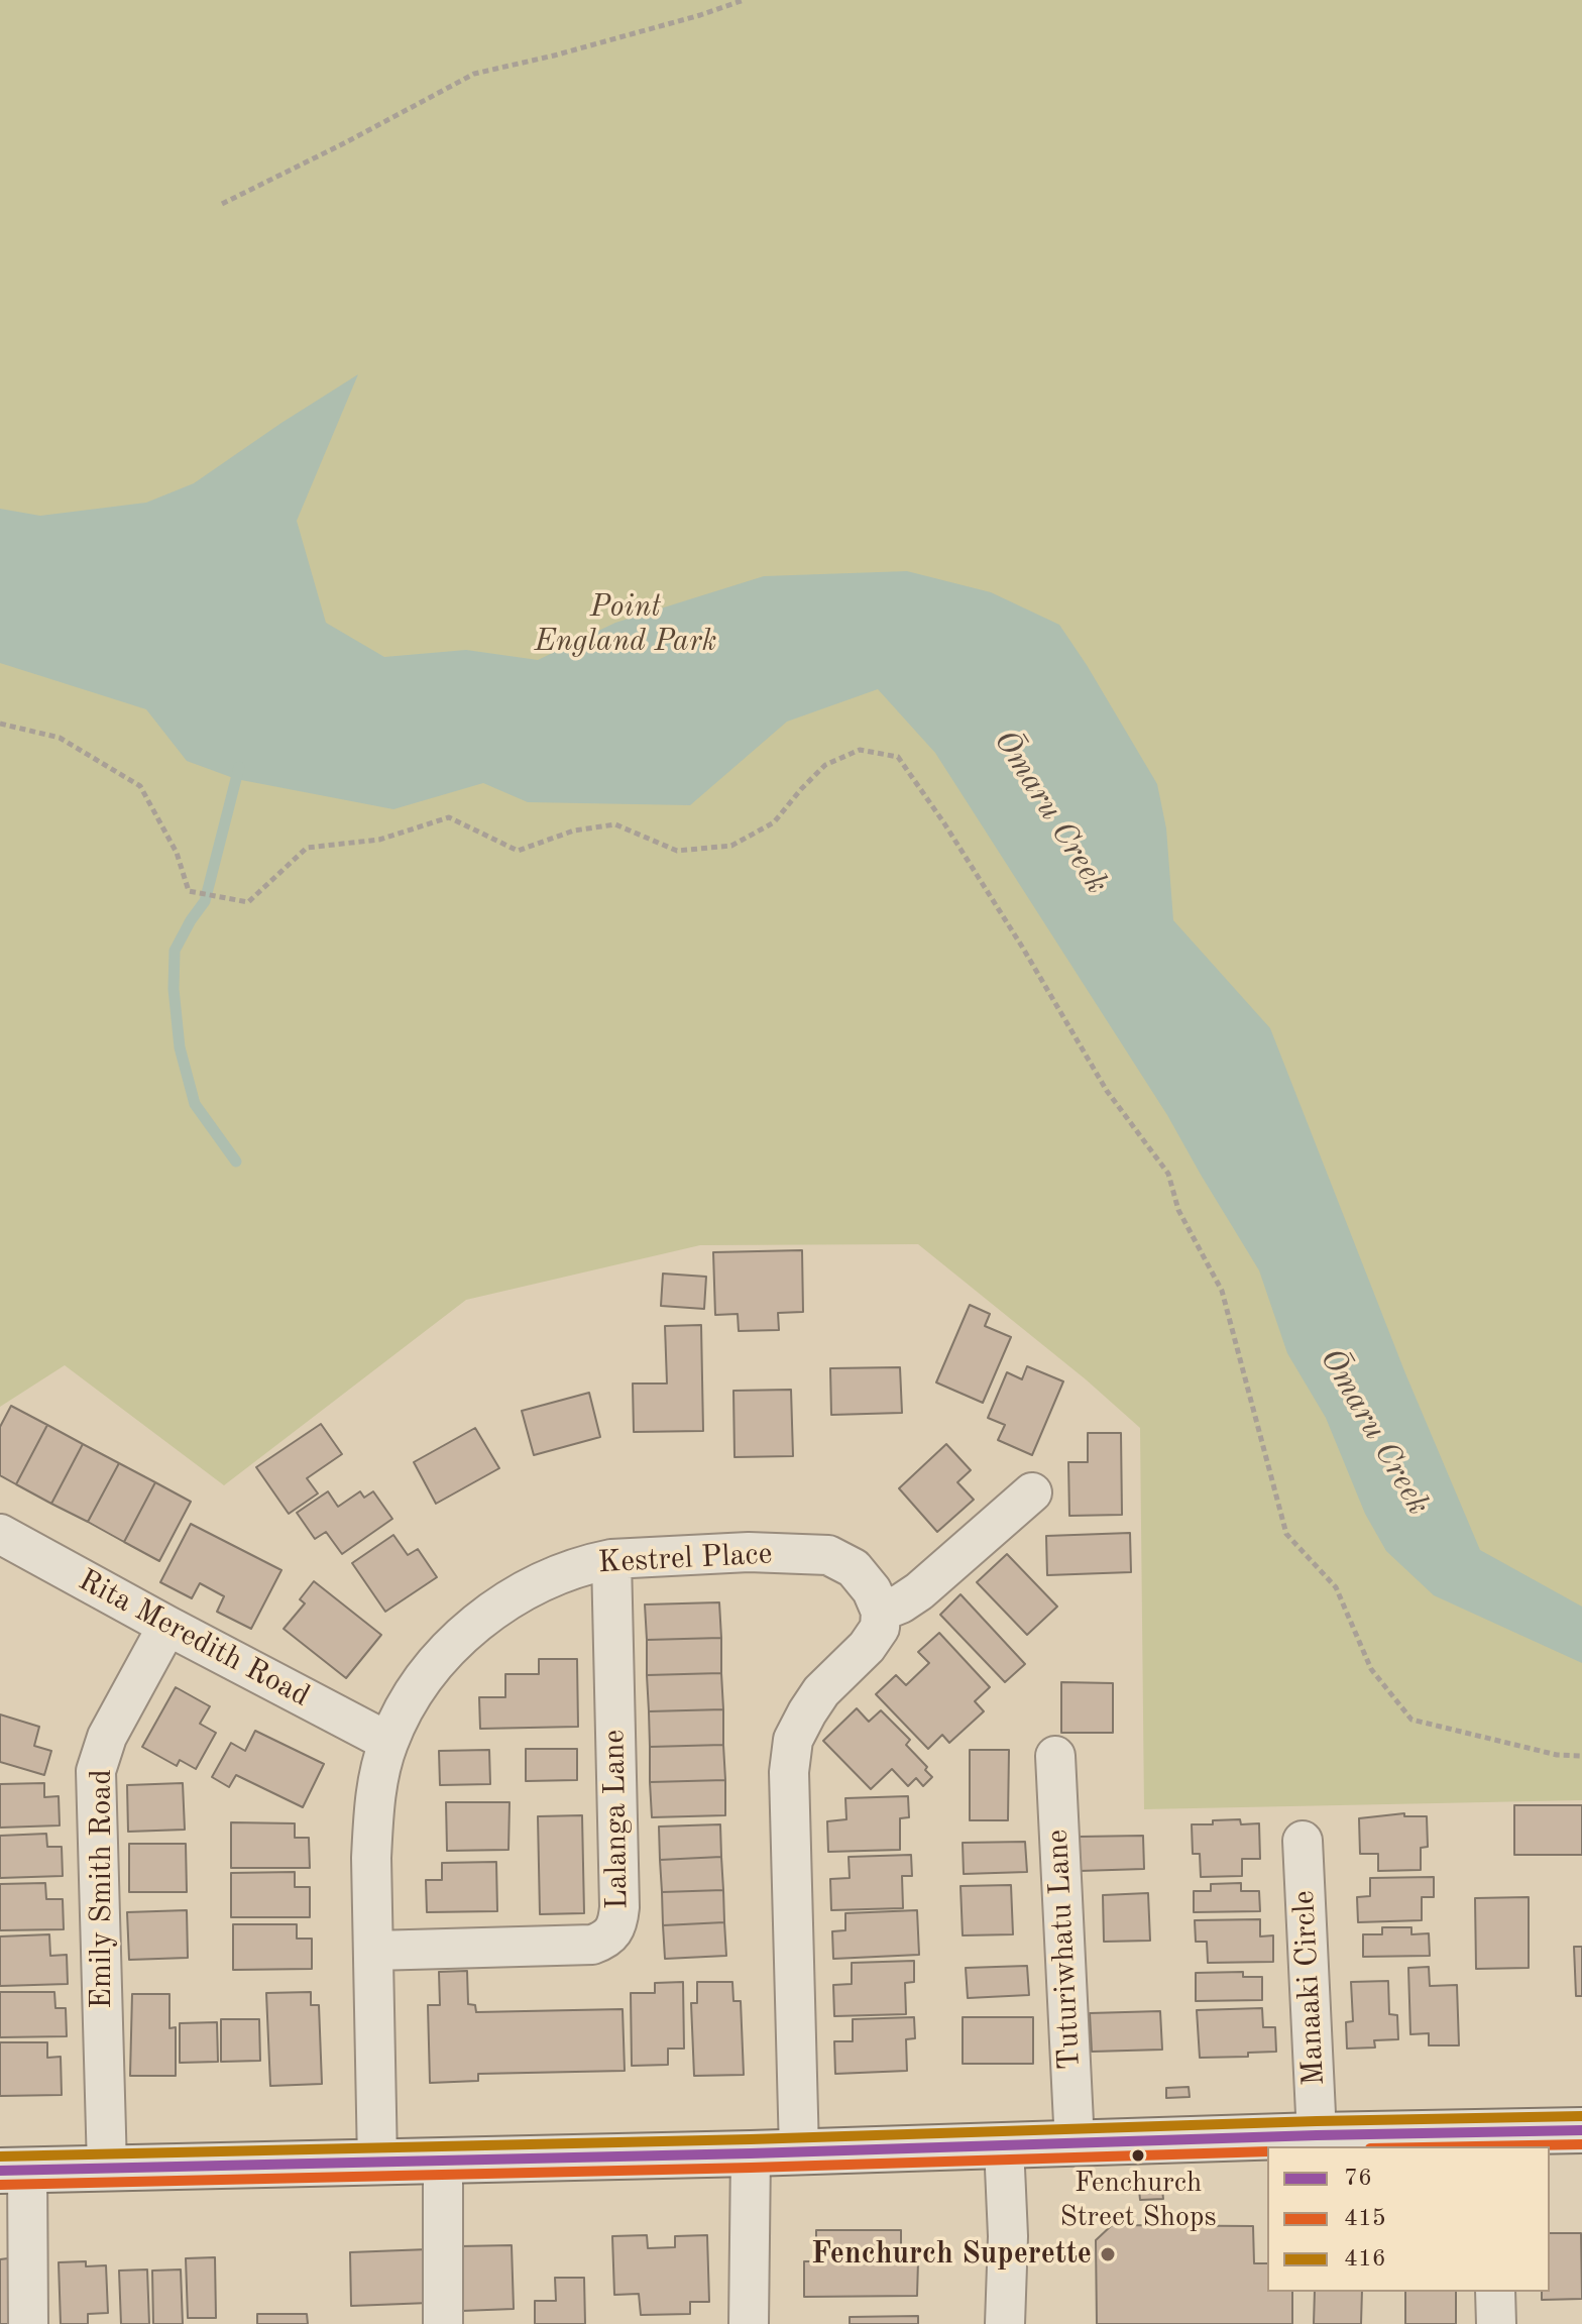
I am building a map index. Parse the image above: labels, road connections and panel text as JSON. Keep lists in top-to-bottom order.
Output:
{
  "streets": {
    "street": [
      "Kestrel Place",
      "Rita Meredith Road",
      "Lalanga Lane",
      "Emily Smith Road",
      "Tuturiwhatu Lane",
      "Manaaki Circle"
    ]
  },
  "crossings": [
    ["Kestrel Place", "Rita Meredith Road"],
    ["Kestrel Place", "Lalanga Lane"],
    ["Rita Meredith Road", "Emily Smith Road"]
  ],
  "water": ["Ōmaru Creek"],
  "parks": ["Point England Park"],
  "places": ["Fenchurch Street Shops", "Fenchurch Superette"],
  "lines": ["transit line 416", "transit line 76", "transit line 415"],
  "legend": ["76", "415", "416"]
}
